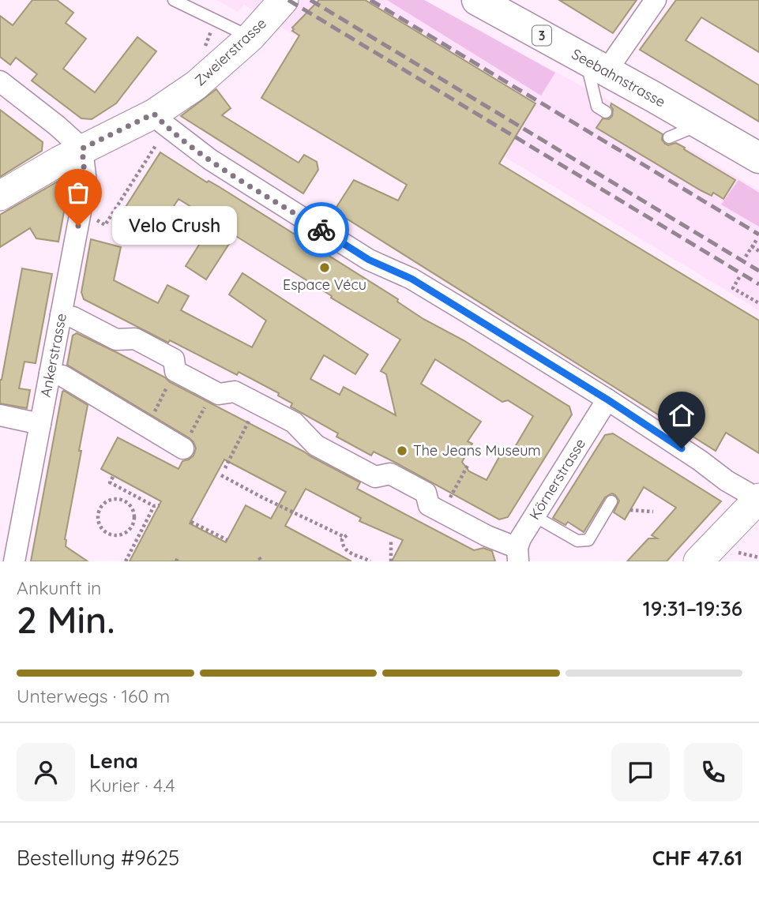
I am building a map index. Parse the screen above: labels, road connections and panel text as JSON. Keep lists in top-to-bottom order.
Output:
{
  "streets": {
    "main road": ["3", "Seebahnstrasse"],
    "street": ["Zweierstrasse", "Ankerstrasse", "Körnerstrasse"]
  },
  "crossings": [
    ["Zweierstrasse", "Ankerstrasse"]
  ],
  "places": ["Velo Crush", "Espace Vécu", "The Jeans Museum"],
  "page": {
    "bubble": "Velo Crush",
    "heading": ["2 Min.", "Ankunft in", "19:31–19:36"],
    "panel": [
      "Lena",
      "Kurier · 4.4",
      "Bestellung #9625",
      "CHF 47.61"
    ],
    "bar": "Unterwegs · 160 m"
  }
}
